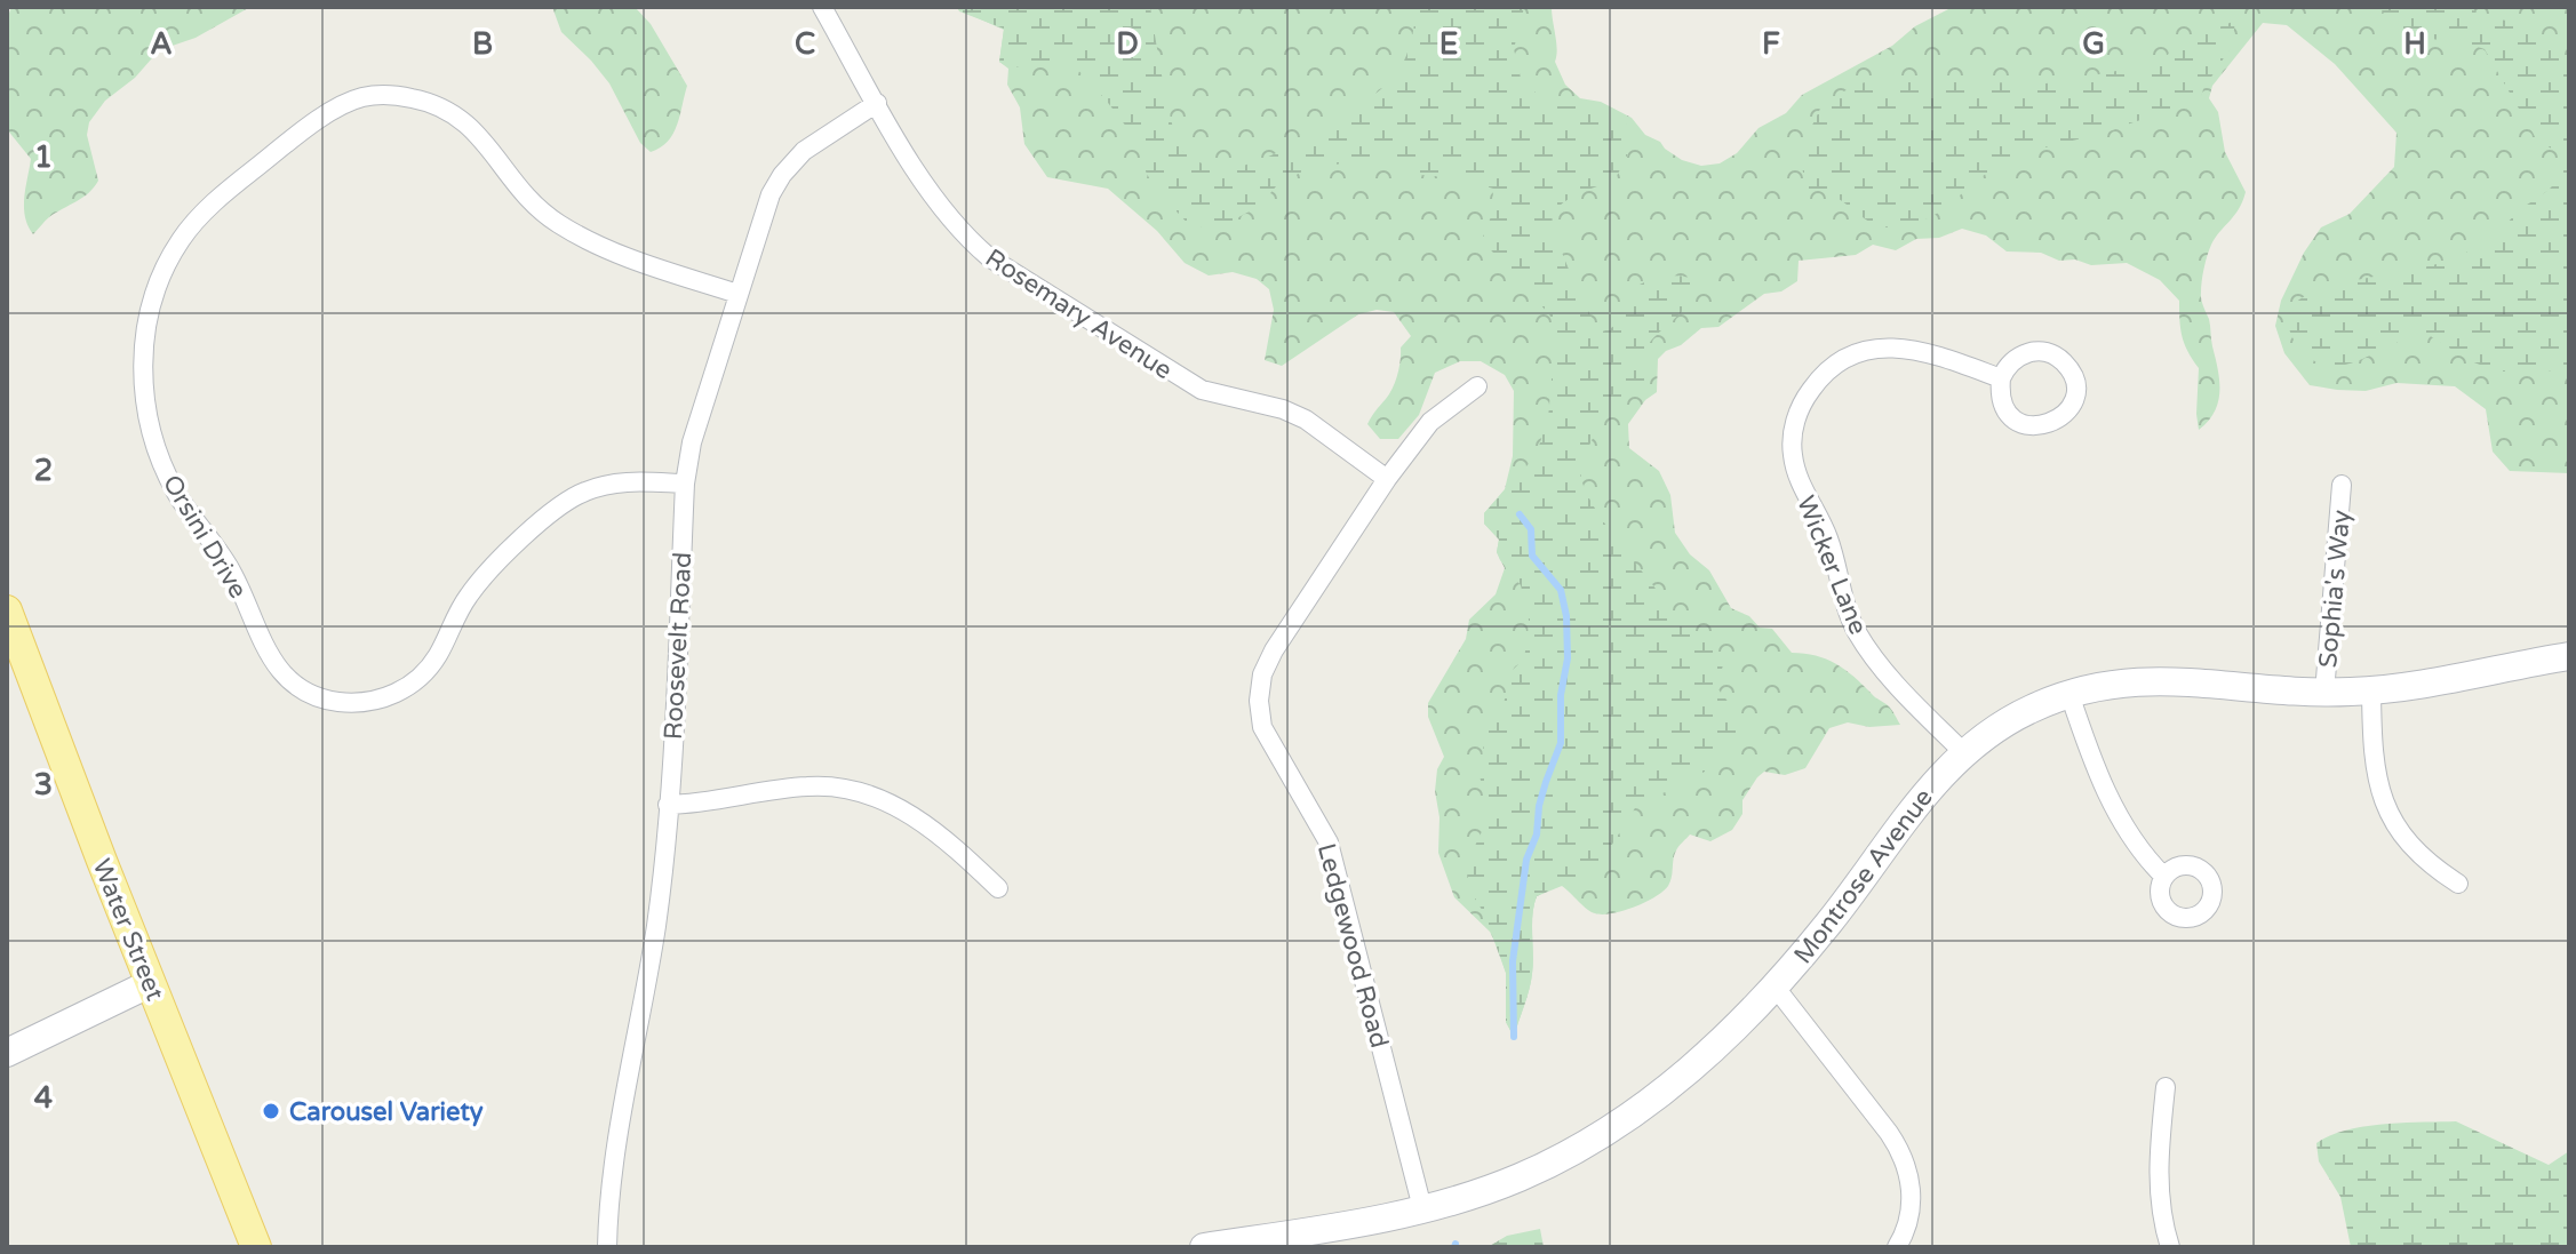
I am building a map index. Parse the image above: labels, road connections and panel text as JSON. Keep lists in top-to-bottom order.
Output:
{
  "streets": {
    "main road": ["Montrose Avenue", "Water Street"],
    "street": [
      "Rosemary Avenue",
      "Orsini Drive",
      "Wicker Lane",
      "Sophia's Way",
      "Roosevelt Road",
      "Ledgewood Road"
    ]
  },
  "crossings": [
    ["Rosemary Avenue", "Roosevelt Road"],
    ["Rosemary Avenue", "Ledgewood Road"],
    ["Orsini Drive", "Roosevelt Road"],
    ["Wicker Lane", "Montrose Avenue"],
    ["Sophia's Way", "Montrose Avenue"],
    ["Montrose Avenue", "Ledgewood Road"]
  ],
  "places": ["Carousel Variety"],
  "grid": {
    "columns": [
      "A",
      "B",
      "C",
      "D",
      "E",
      "F",
      "G",
      "H"
    ],
    "rows": [
      "1",
      "2",
      "3",
      "4"
    ]
  }
}
